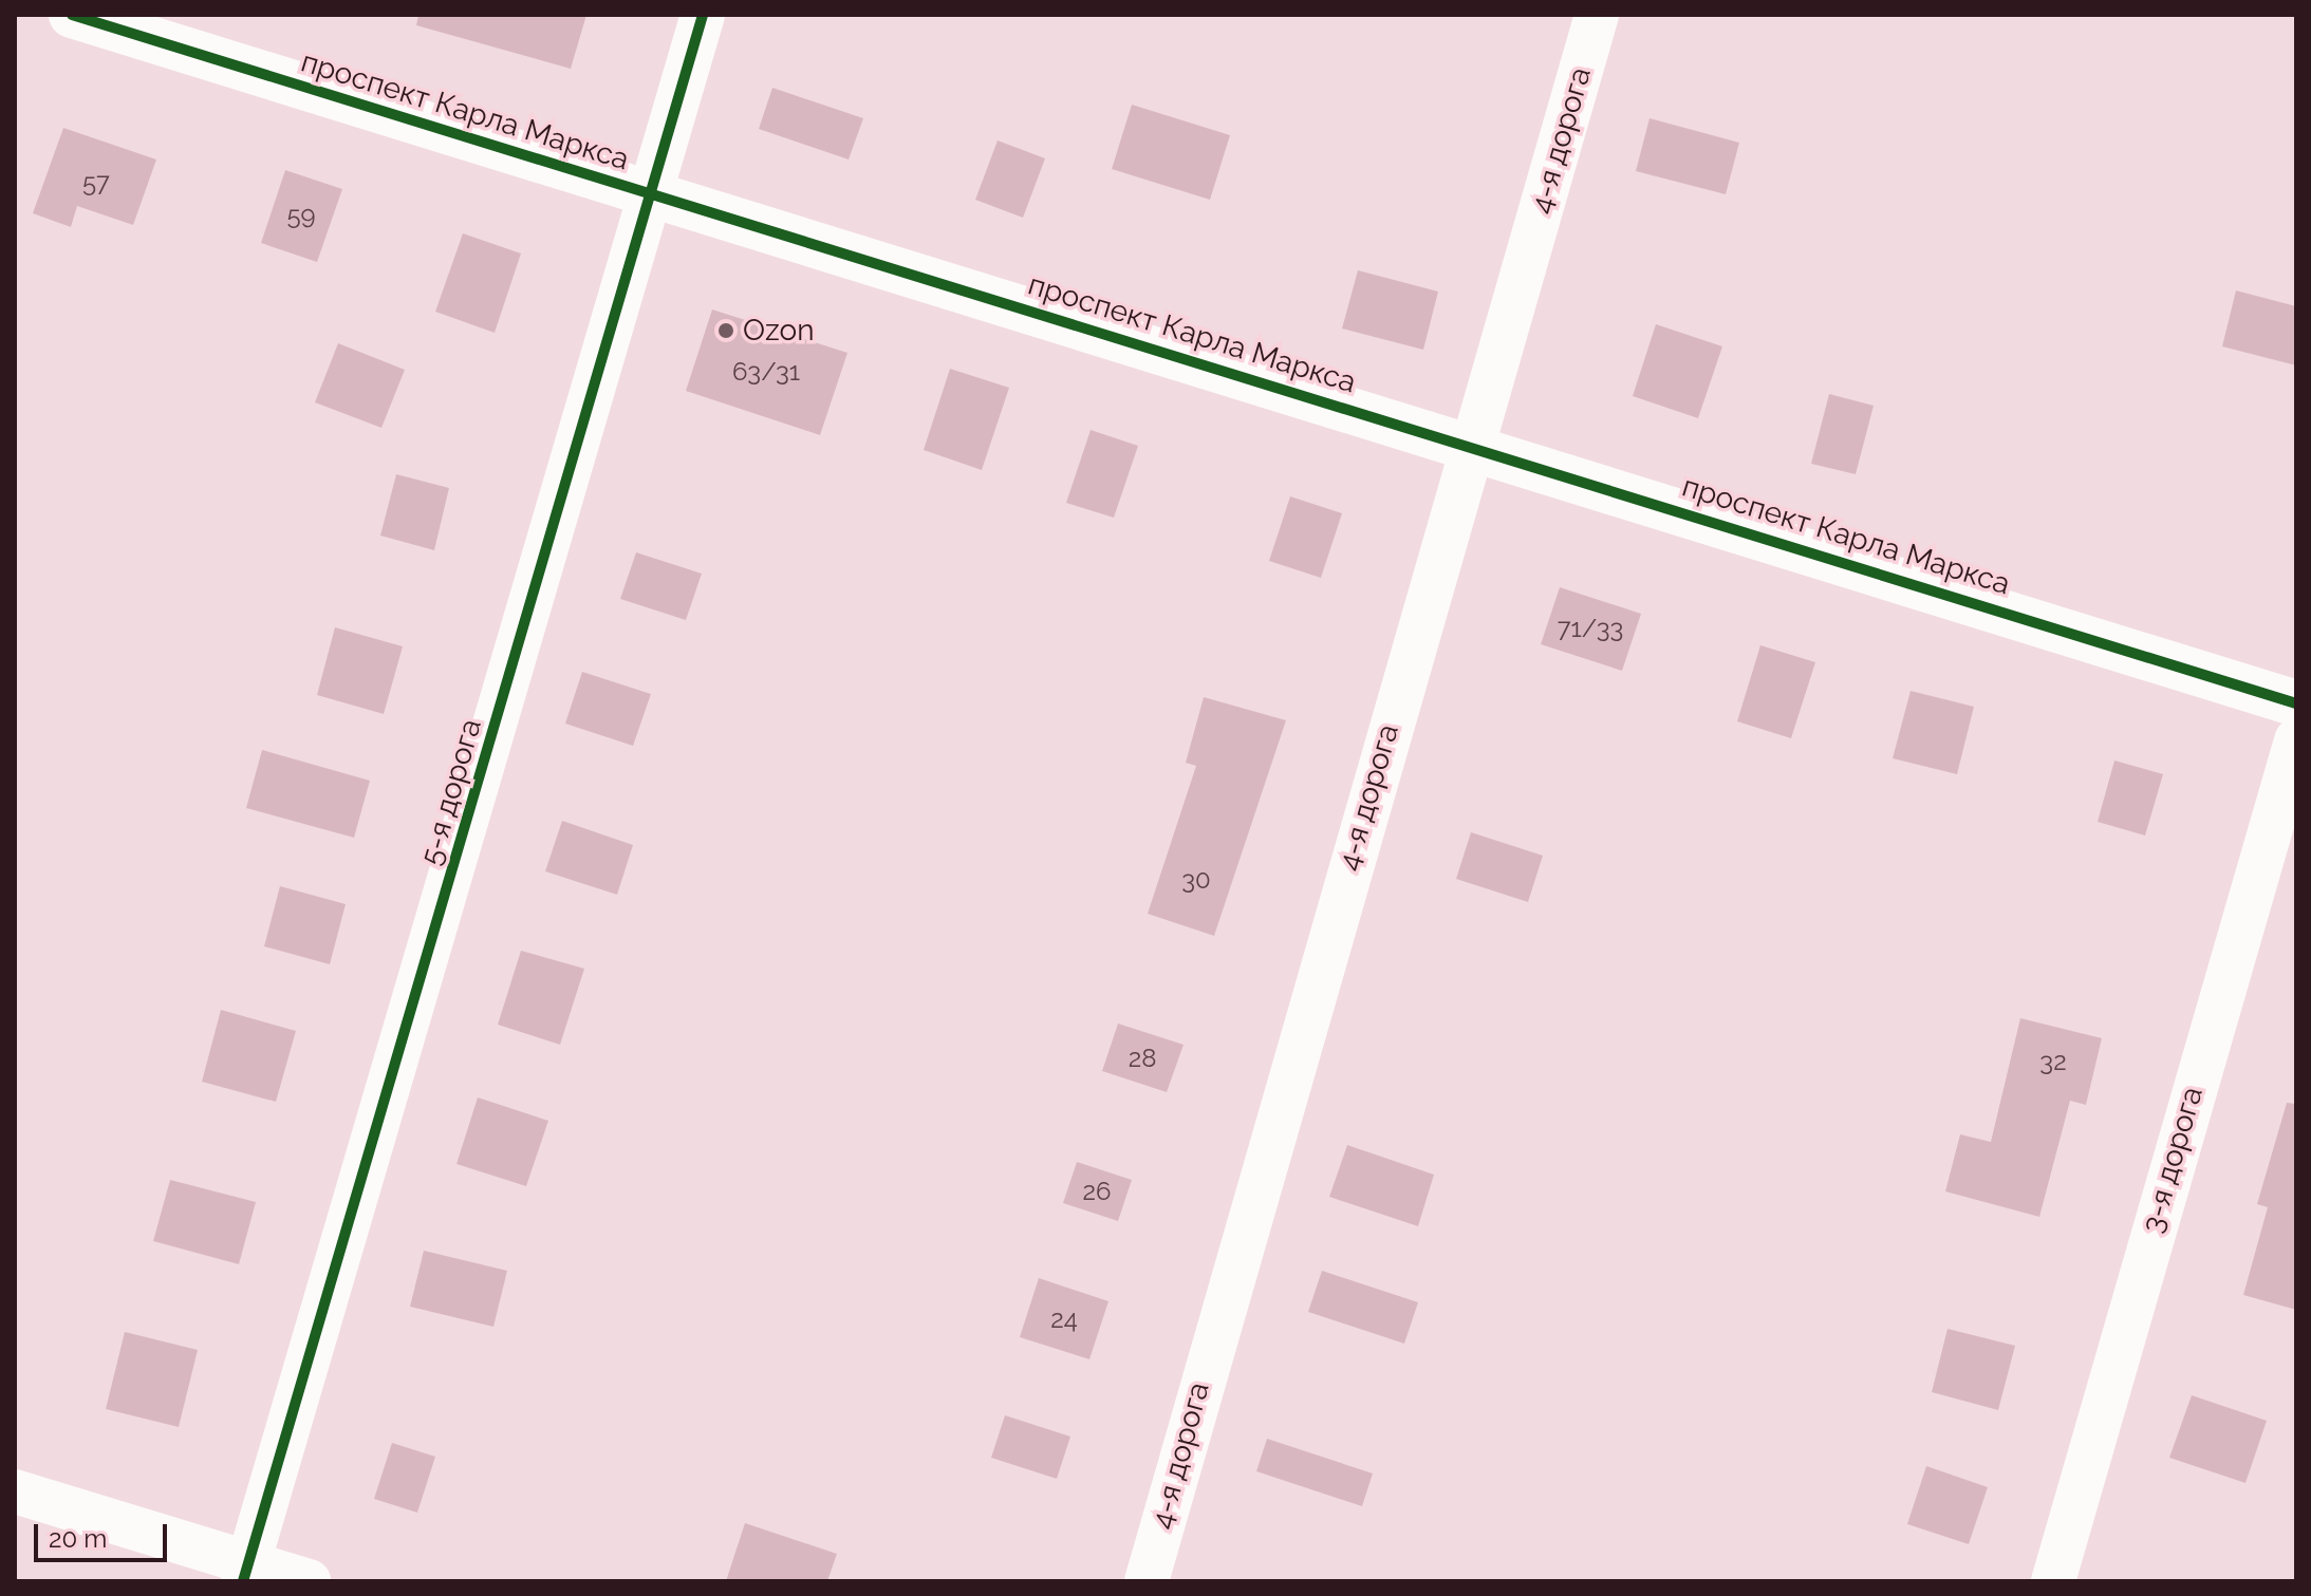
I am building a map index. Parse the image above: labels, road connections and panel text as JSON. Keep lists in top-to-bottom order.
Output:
{
  "streets": {
    "street": [
      "проспект Карла Маркса",
      "4-я дорога",
      "5-я дорога",
      "3-я дорога"
    ]
  },
  "crossings": [
    ["проспект Карла Маркса", "4-я дорога"],
    ["проспект Карла Маркса", "5-я дорога"]
  ],
  "places": ["Ozon"],
  "house_numbers": [
    "57",
    "59",
    "63/31",
    "71/33",
    "30",
    "28",
    "32",
    "26",
    "24"
  ],
  "scale_bar": "20 m"
}
